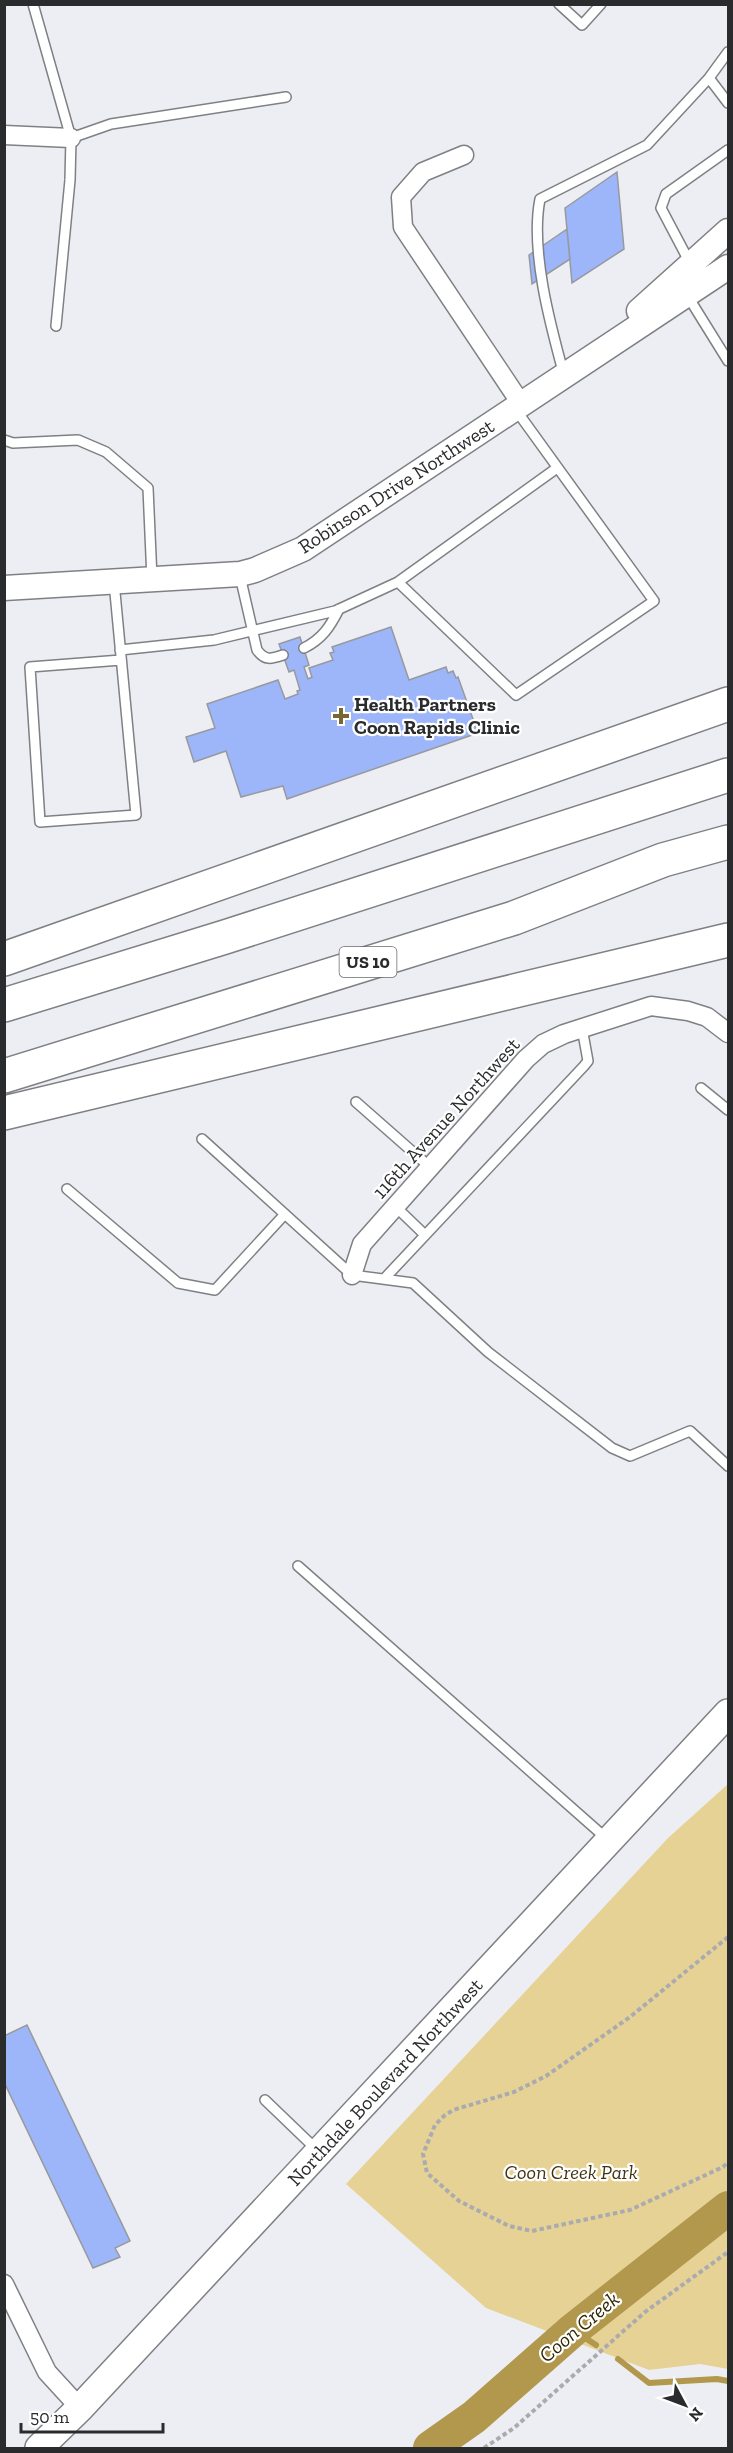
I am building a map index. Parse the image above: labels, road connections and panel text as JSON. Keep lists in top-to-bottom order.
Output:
{
  "streets": {
    "highway": ["US 10"],
    "main road": ["Northdale Boulevard Northwest"],
    "street": ["Robinson Drive Northwest", "116th Avenue Northwest"]
  },
  "water": ["Coon Creek"],
  "parks": ["Coon Creek Park"],
  "places": {
    "health": ["Health Partners Coon Rapids Clinic"]
  },
  "scale_bar": "50 m",
  "north": "bottom right"
}
